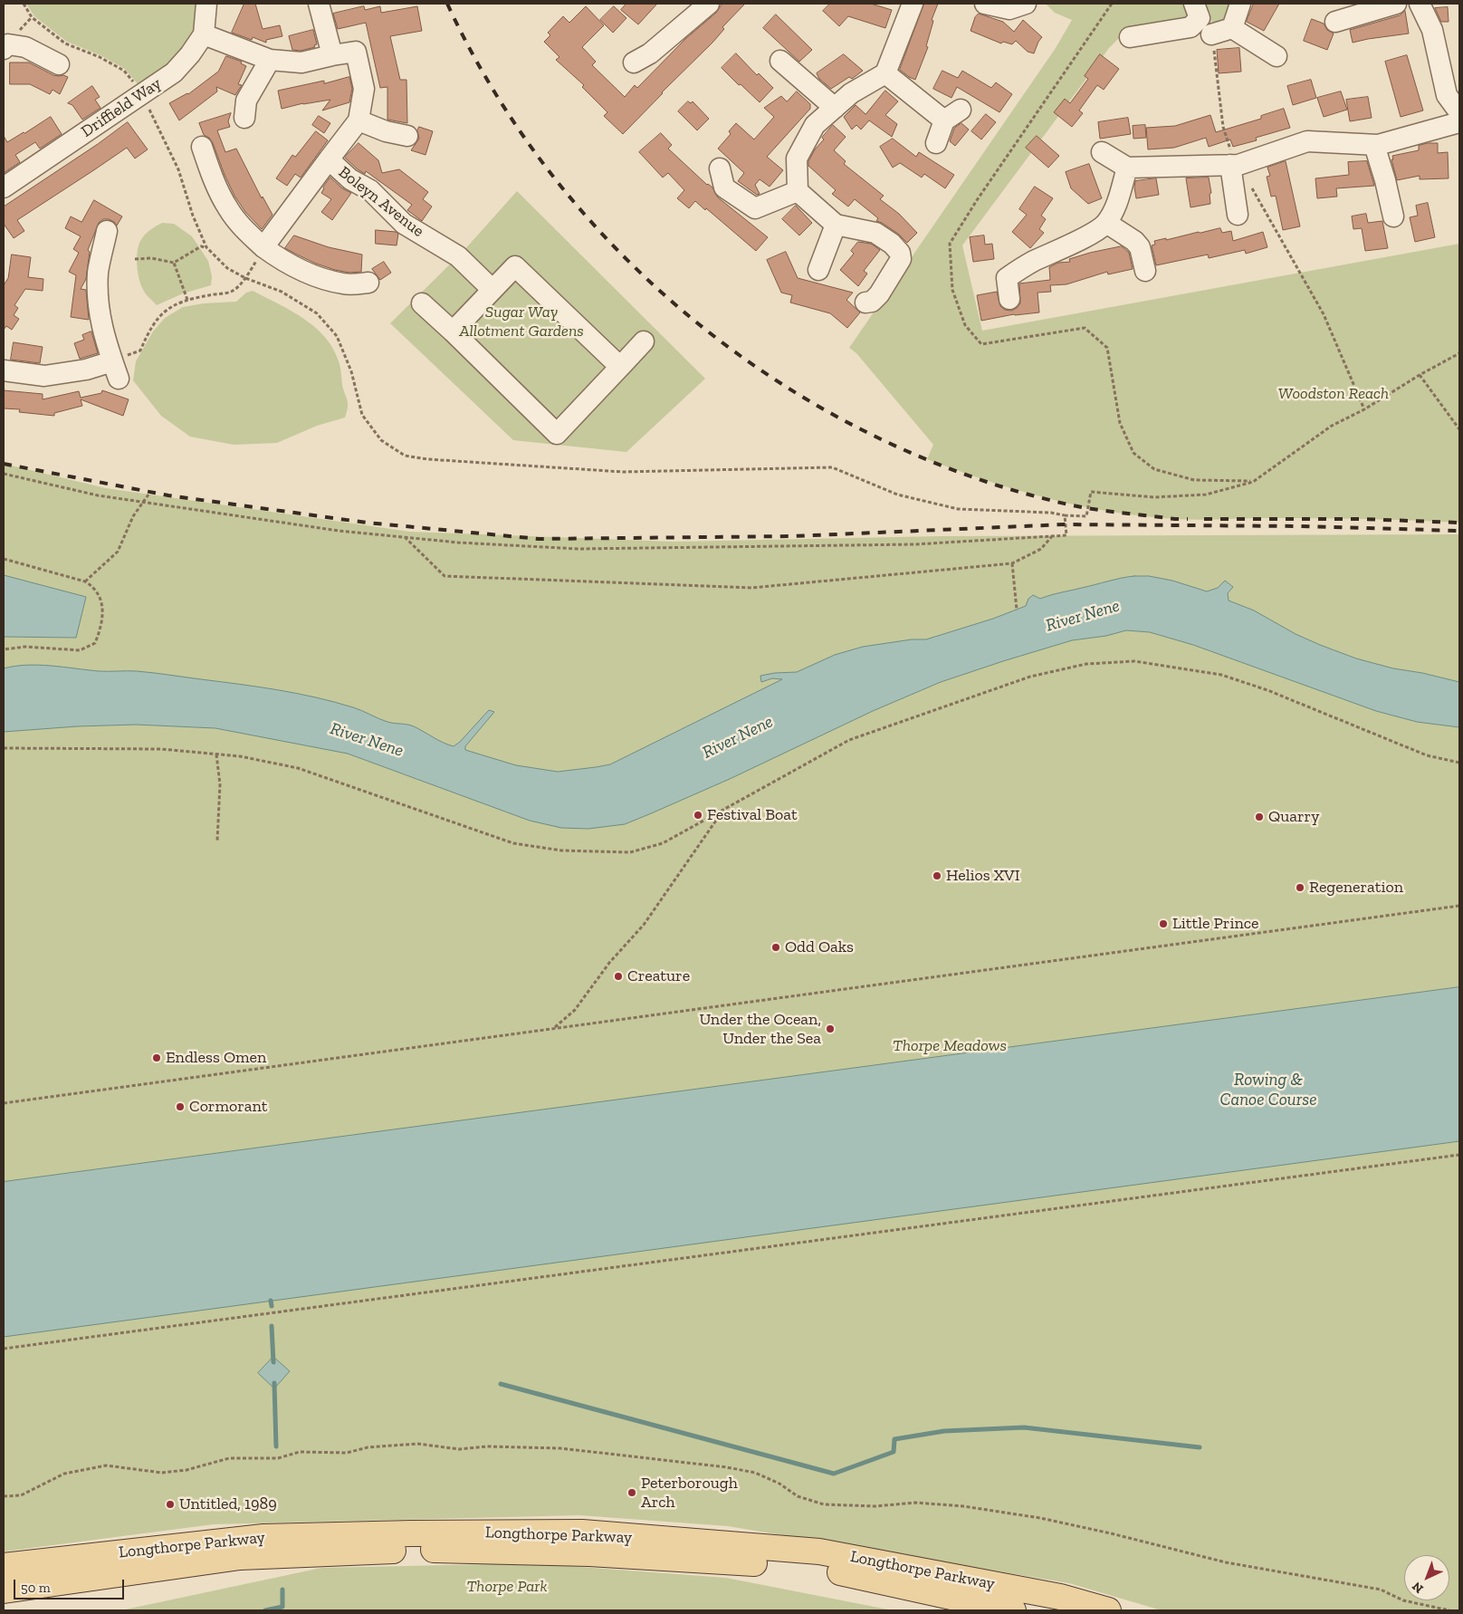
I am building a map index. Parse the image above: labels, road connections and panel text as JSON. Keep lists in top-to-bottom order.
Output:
{
  "streets": {
    "main road": ["Longthorpe Parkway"],
    "street": ["Driffield Way", "Boleyn Avenue"]
  },
  "crossings": [
    ["Driffield Way", "Boleyn Avenue"]
  ],
  "water": ["River Nene", "Rowing & Canoe Course"],
  "parks": [
    "Sugar Way Allotment Gardens",
    "Woodston Reach",
    "Thorpe Meadows",
    "Thorpe Park"
  ],
  "places": [
    "Festival Boat",
    "Quarry",
    "Helios XVI",
    "Regeneration",
    "Little Prince",
    "Odd Oaks",
    "Creature",
    "Under the Ocean, Under the Sea",
    "Endless Omen",
    "Cormorant",
    "Peterborough Arch",
    "Untitled, 1989"
  ],
  "scale_bar": "50 m",
  "north": "bottom left"
}
